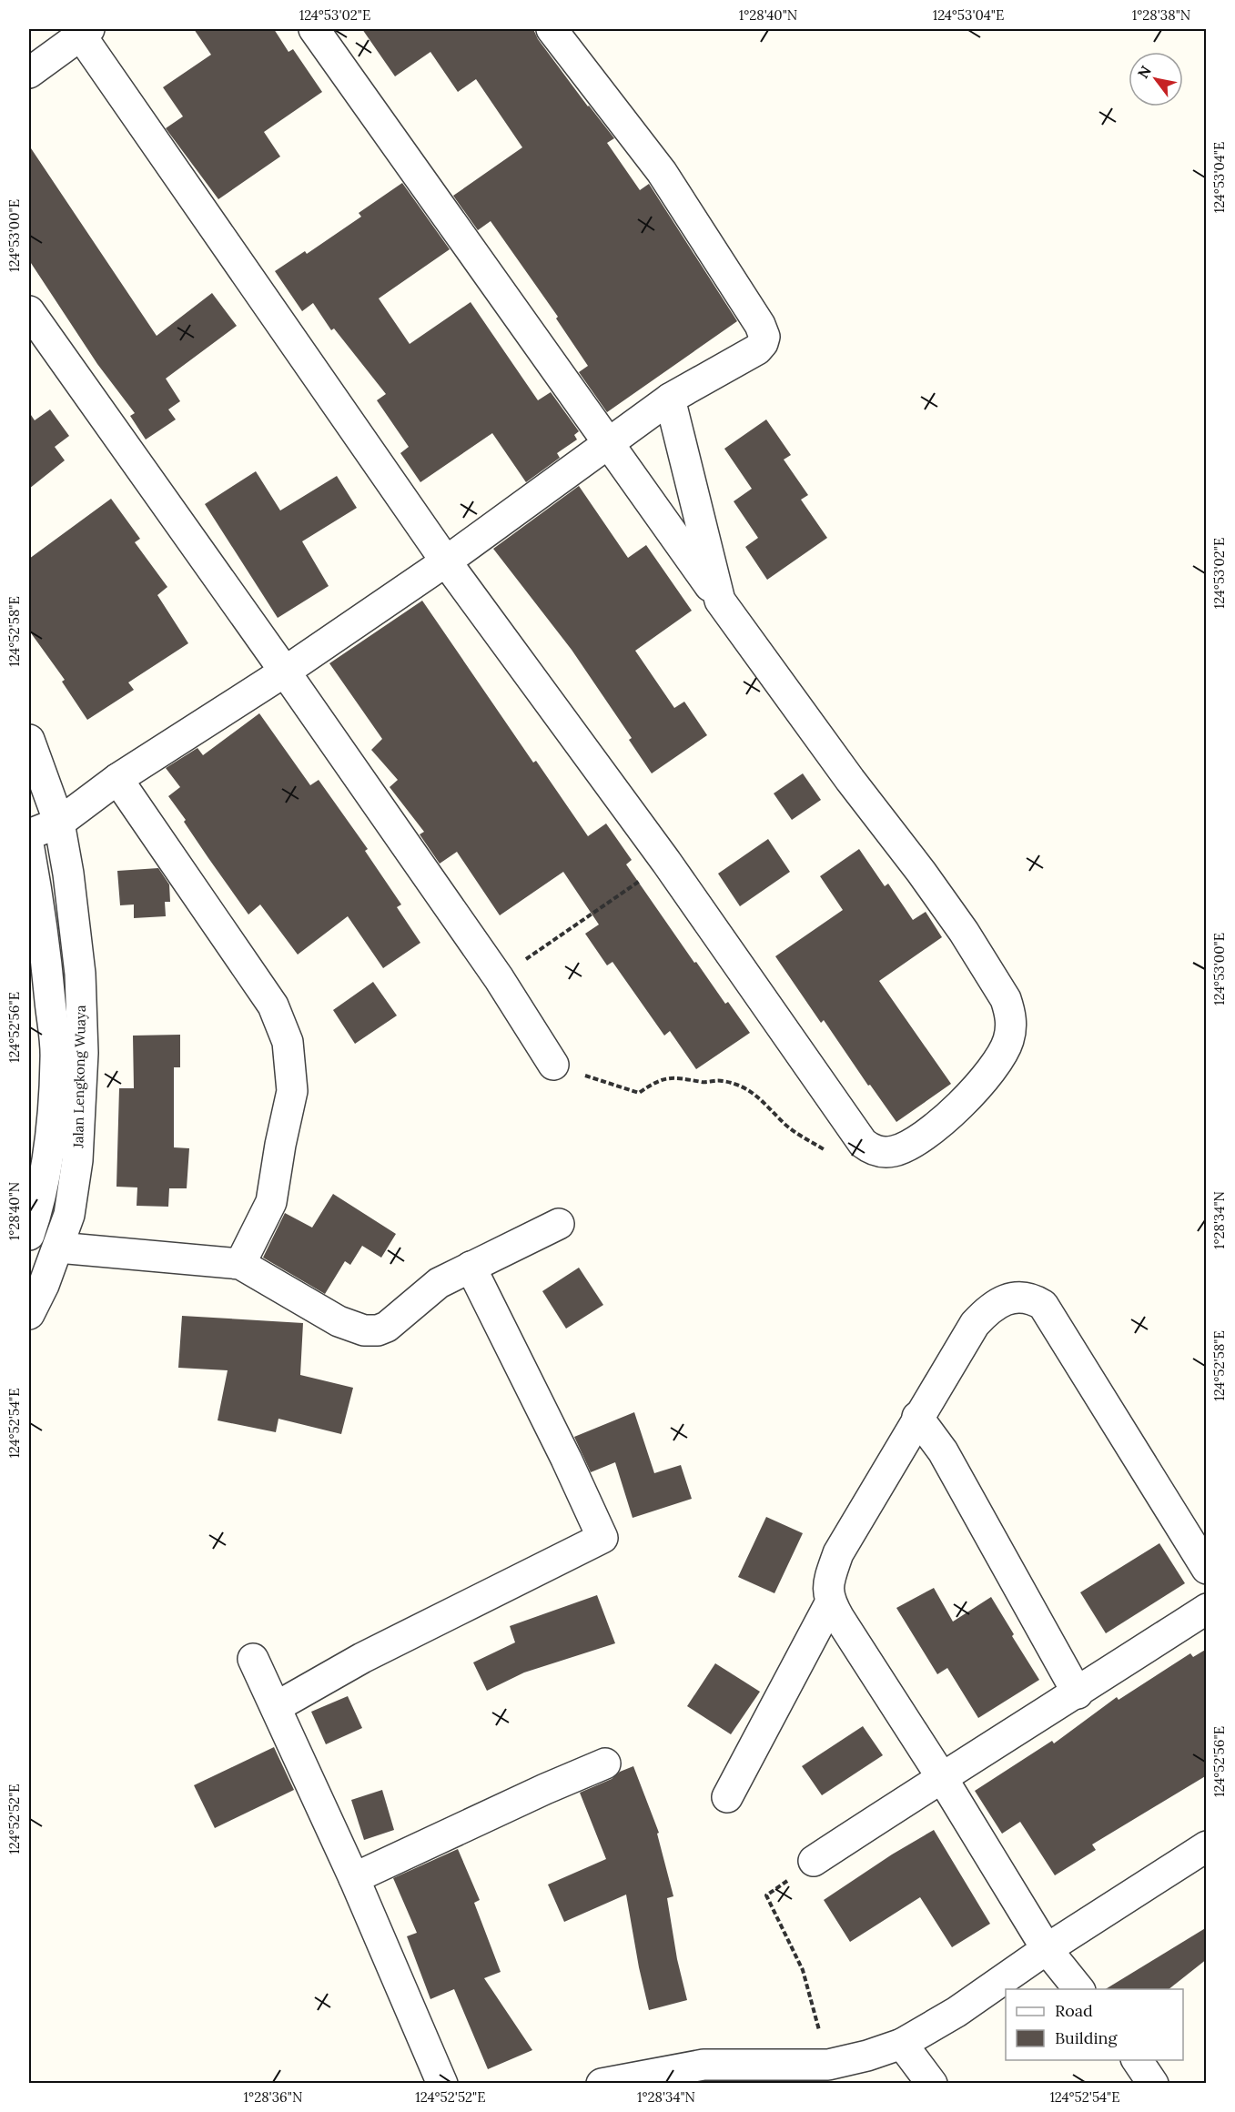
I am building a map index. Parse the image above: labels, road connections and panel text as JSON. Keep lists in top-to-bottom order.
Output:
{
  "streets": {
    "street": ["Jalan Lengkong Wuaya"]
  },
  "legend": ["Road", "Building"],
  "north": "top left",
  "coordinates": [
    "124°53'02\"E",
    "1°28'40\"N",
    "124°53'04\"E",
    "1°28'38\"N",
    "124°53'00\"E",
    "124°52'58\"E",
    "124°52'56\"E",
    "1°28'34\"N",
    "124°52'54\"E",
    "124°52'52\"E",
    "1°28'36\"N"
  ]
}
